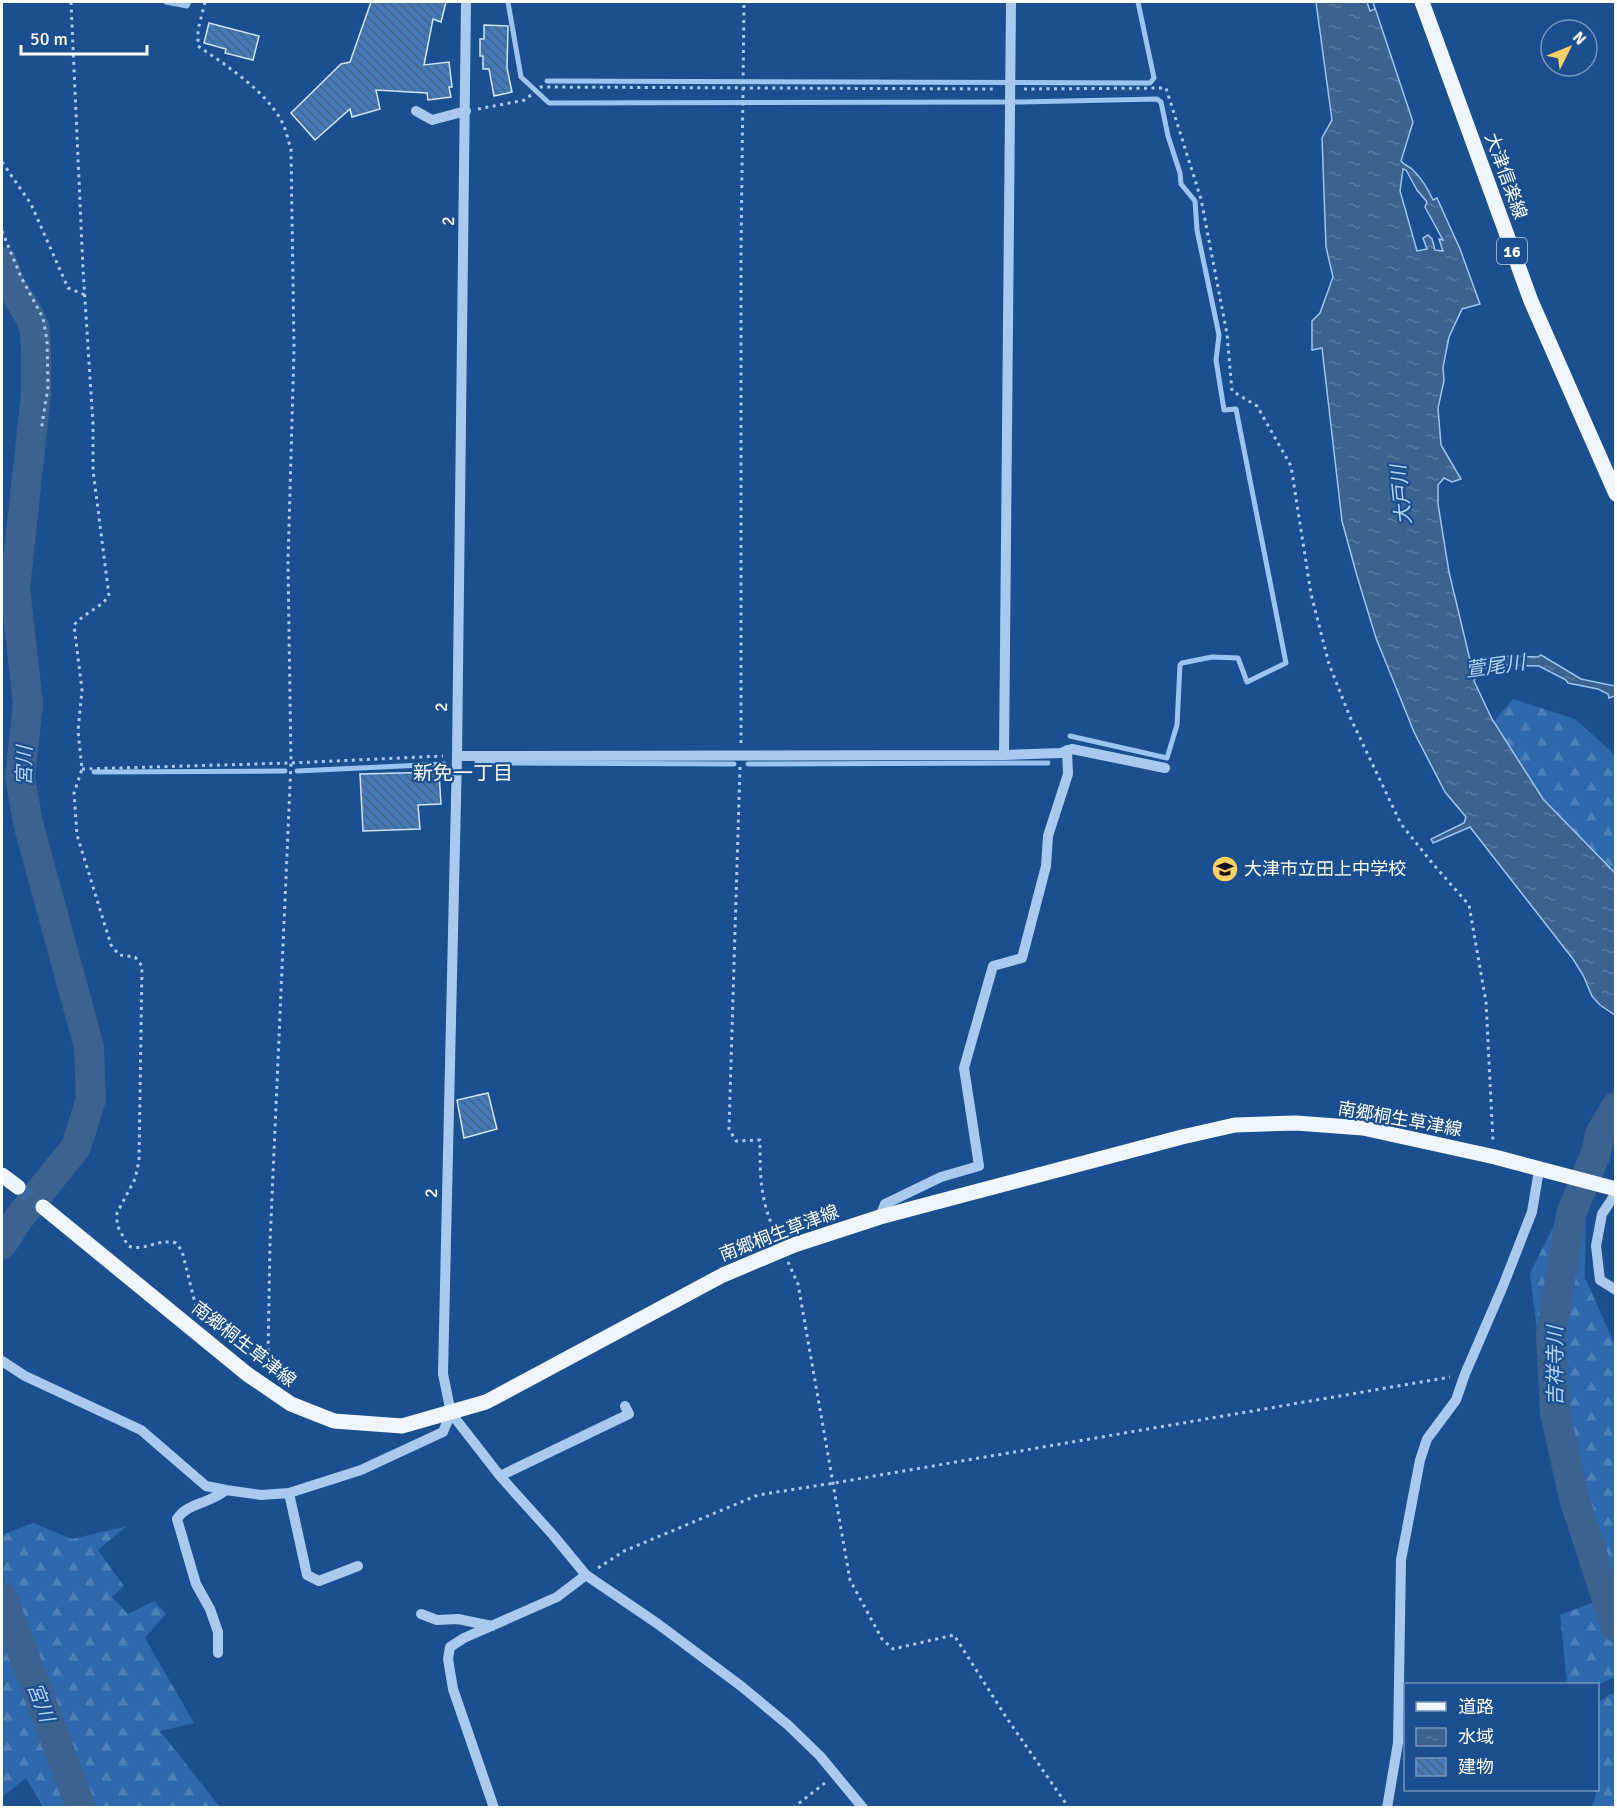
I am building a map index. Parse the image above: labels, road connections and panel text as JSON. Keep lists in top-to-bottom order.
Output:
{
  "streets": {
    "main road": ["大津信楽線", "16", "南郷桐生草津線"],
    "street": ["2"]
  },
  "crossings": [
    ["2", "南郷桐生草津線"]
  ],
  "districts": ["新免一丁目"],
  "water": [
    "大戸川",
    "萱尾川",
    "宮川",
    "吉祥寺川"
  ],
  "places": {
    "school or university": ["大津市立田上中学校"]
  },
  "legend": ["道路", "水域", "建物"],
  "scale_bar": "50 m",
  "north": "top right"
}
